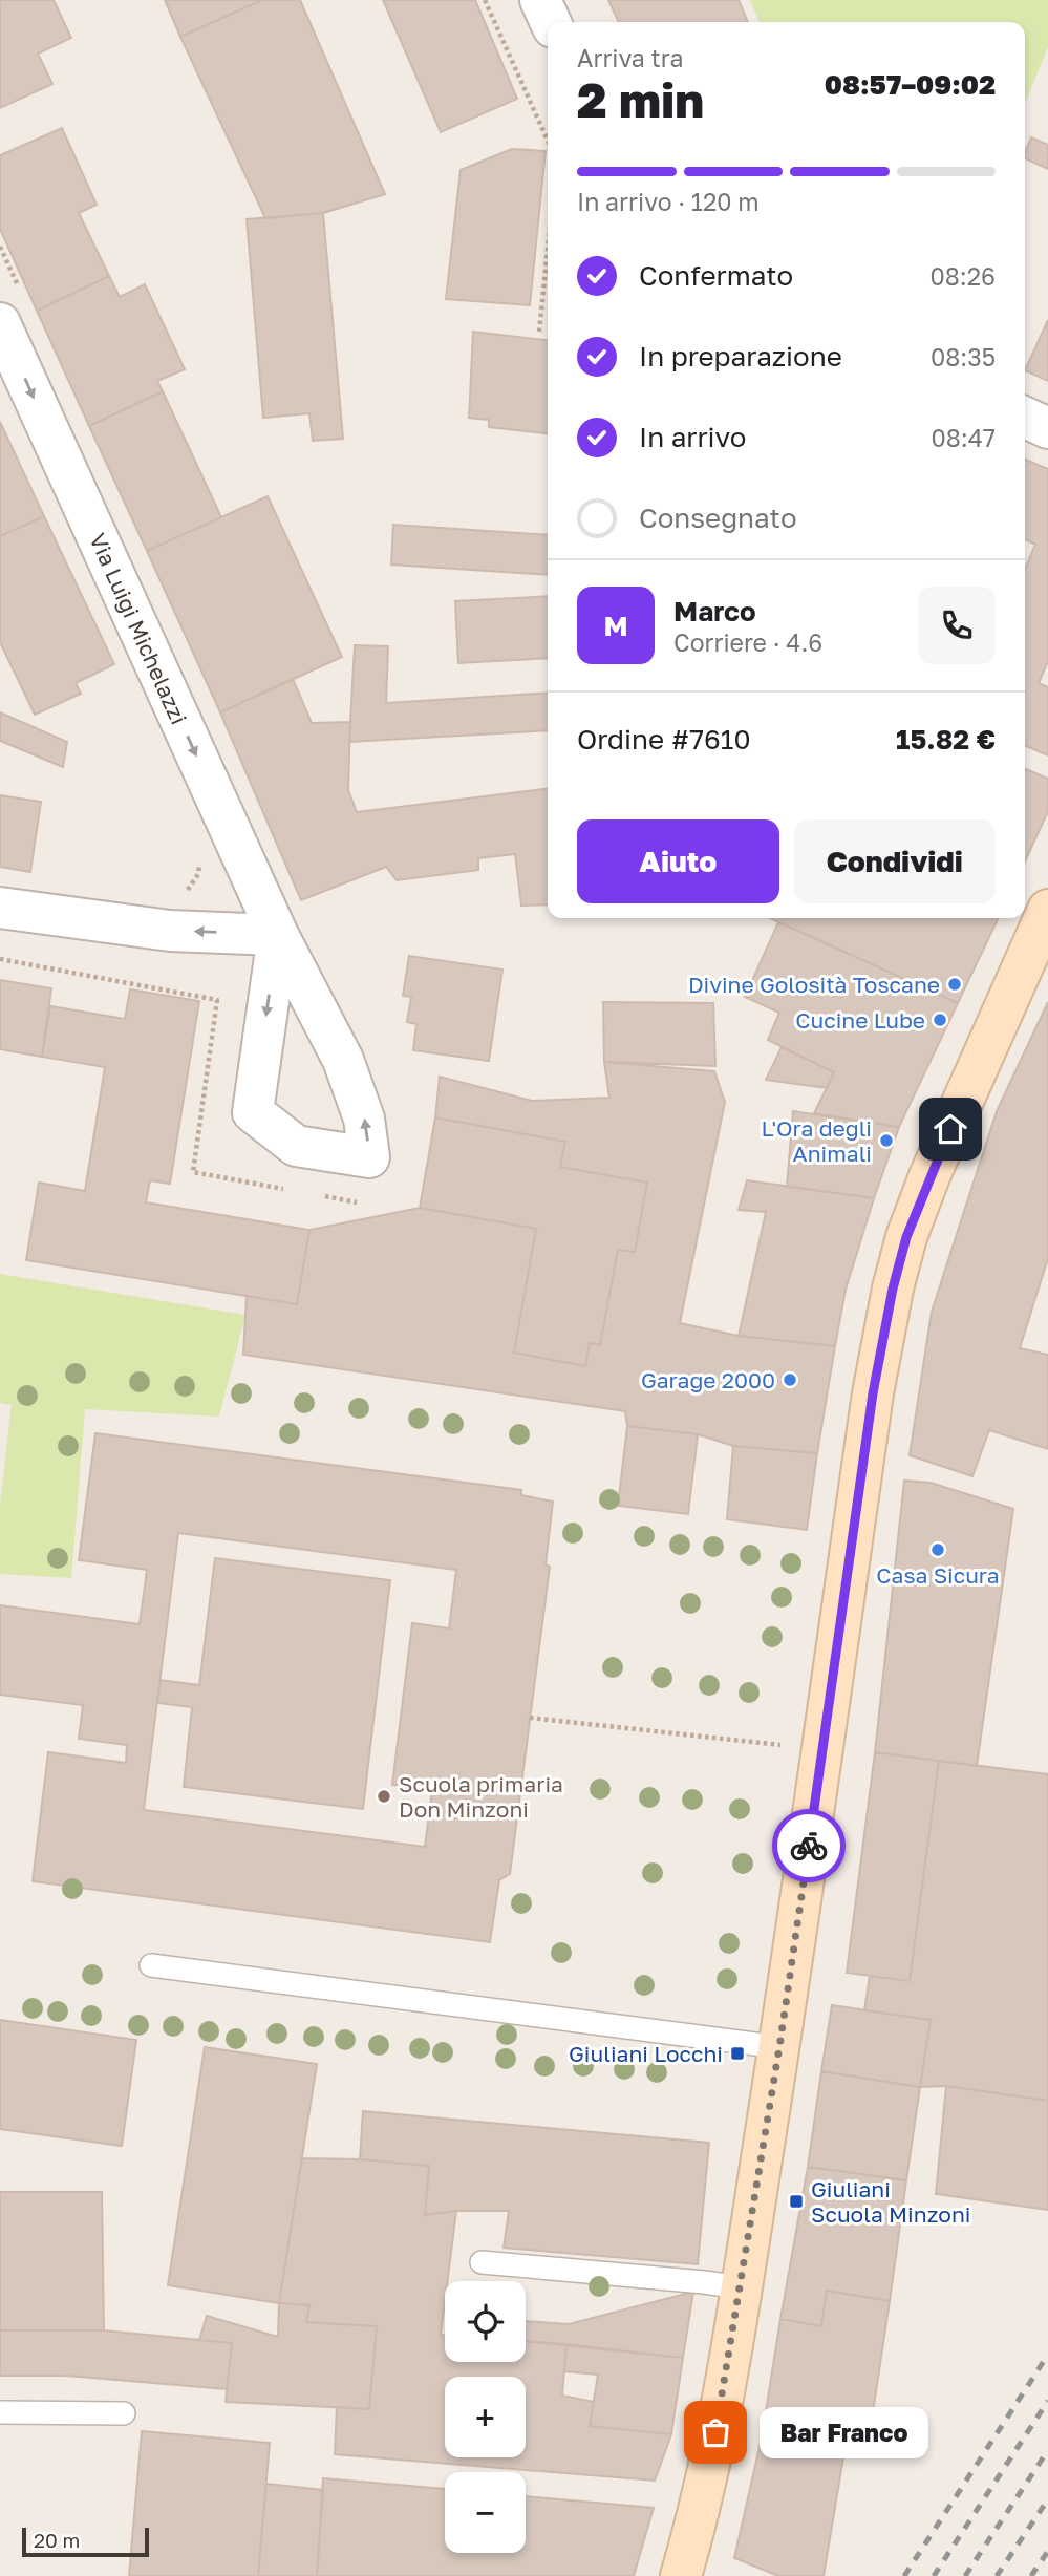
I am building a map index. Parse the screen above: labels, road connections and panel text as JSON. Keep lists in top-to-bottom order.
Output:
{
  "streets": {
    "street": ["Via Luigi Michelazzi"]
  },
  "places": {
    "other": [
      "Divine Golosità Toscane",
      "Cucine Lube",
      "L'Ora degli Animali",
      "Garage 2000",
      "Casa Sicura",
      "Scuola primaria Don Minzoni",
      "Bar Franco"
    ],
    "transit": ["Giuliani Locchi", "Giuliani Scuola Minzoni"]
  },
  "scale_bar": "20 m",
  "page": {
    "heading": ["2 min", "Arriva tra", "08:57–09:02"],
    "panel": [
      "Marco",
      "Corriere · 4.6",
      "Ordine #7610",
      "15.82 €"
    ],
    "bar": "In arrivo · 120 m",
    "list": [
      ["Confermato", "08:26"],
      ["In preparazione", "08:35"],
      ["In arrivo", "08:47"],
      "Consegnato"
    ],
    "round": "M",
    "buttons": ["Aiuto", "Condividi"],
    "map_buttons": ["+", "−"],
    "bubble": "Bar Franco",
    "scale": "20 m"
  }
}
